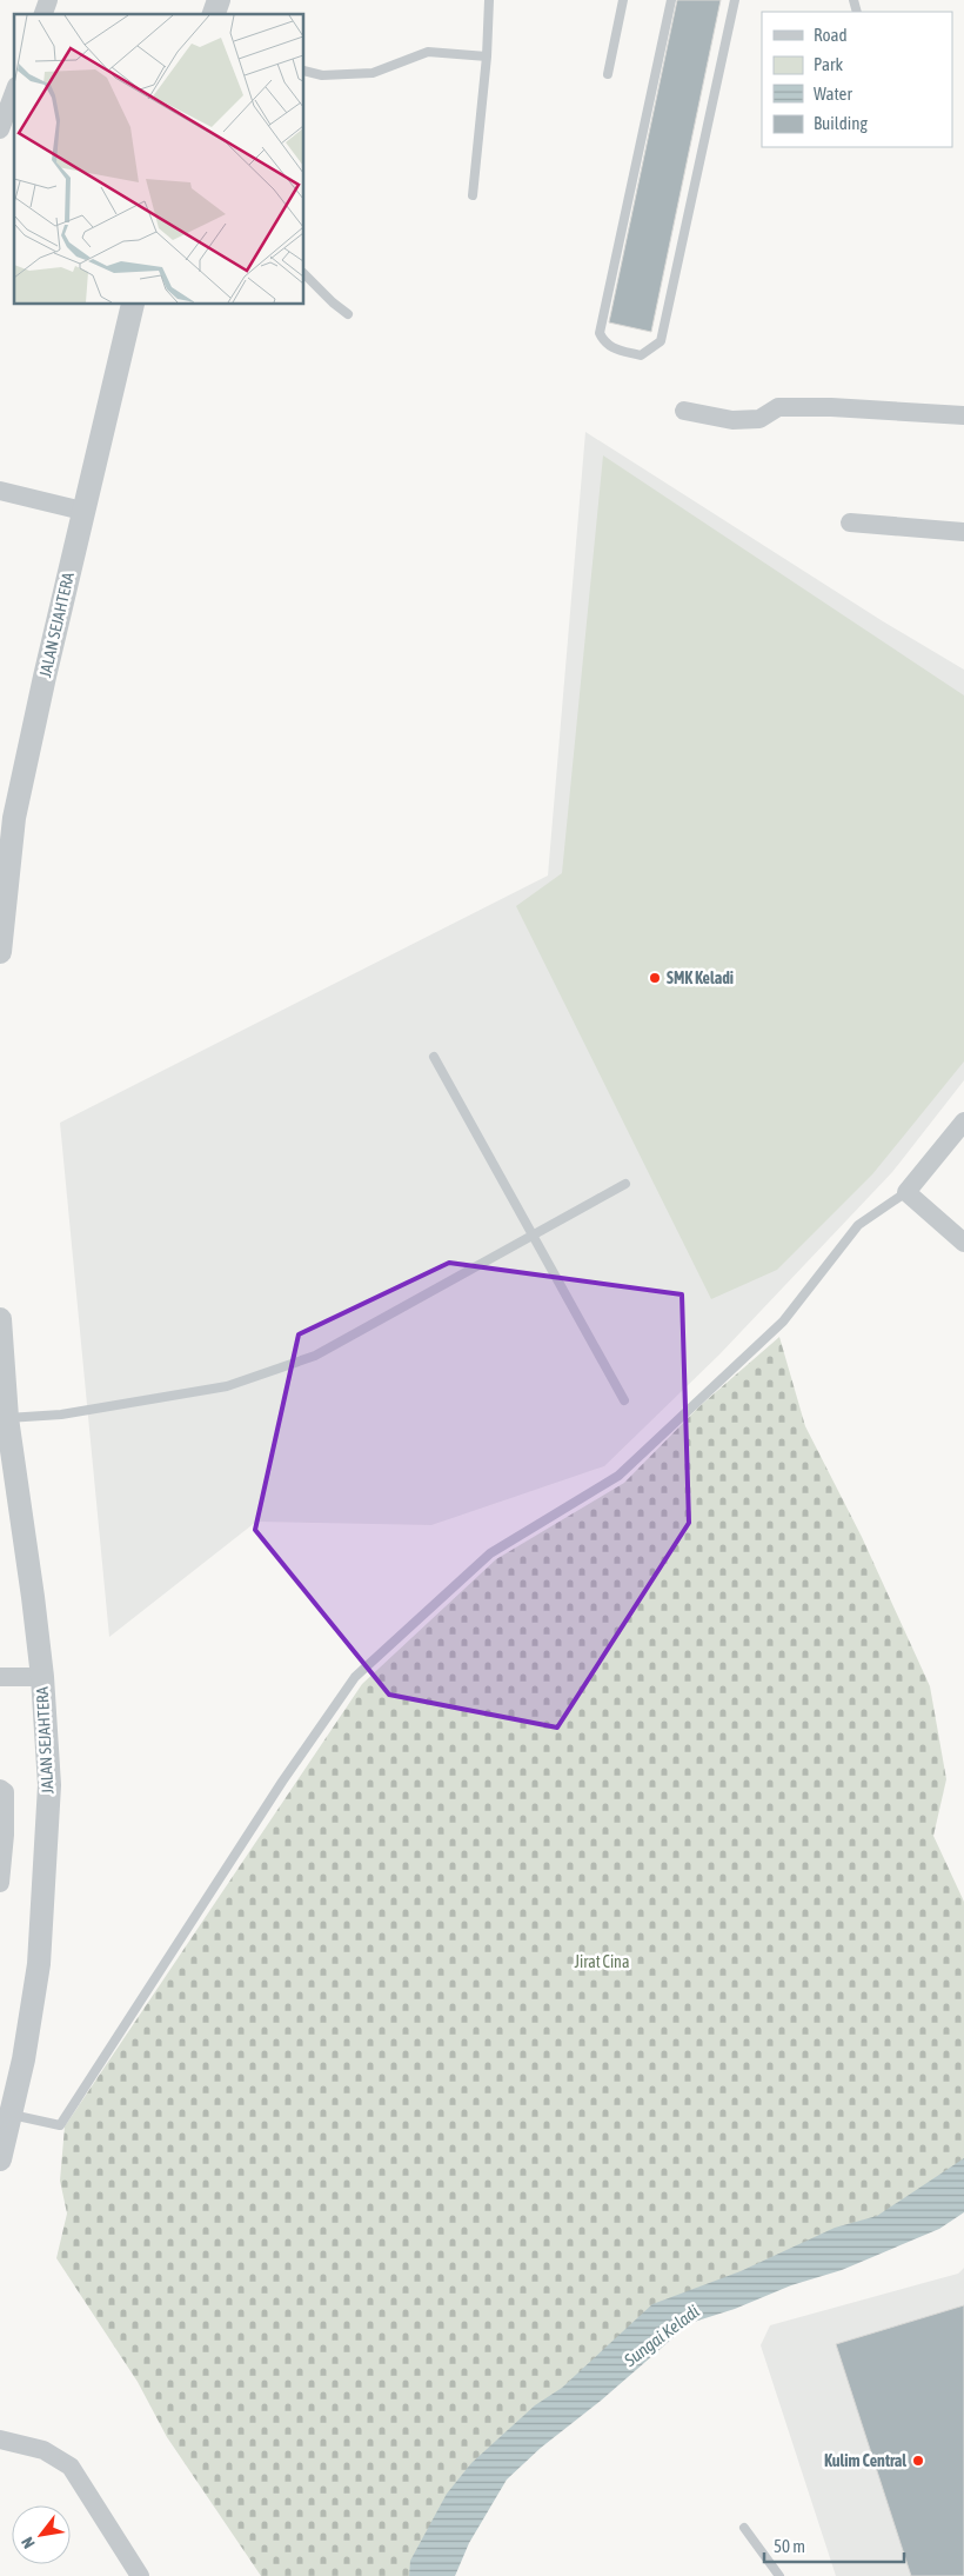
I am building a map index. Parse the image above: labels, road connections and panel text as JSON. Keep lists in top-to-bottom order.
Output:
{
  "streets": {
    "street": ["JALAN SEJAHTERA"]
  },
  "water": ["Sungai Keladi"],
  "parks": ["Jirat Cina"],
  "places": ["SMK Keladi", "Kulim Central"],
  "legend": [
    "Road",
    "Park",
    "Water",
    "Building"
  ],
  "scale_bar": "50 m",
  "north": "bottom left"
}
